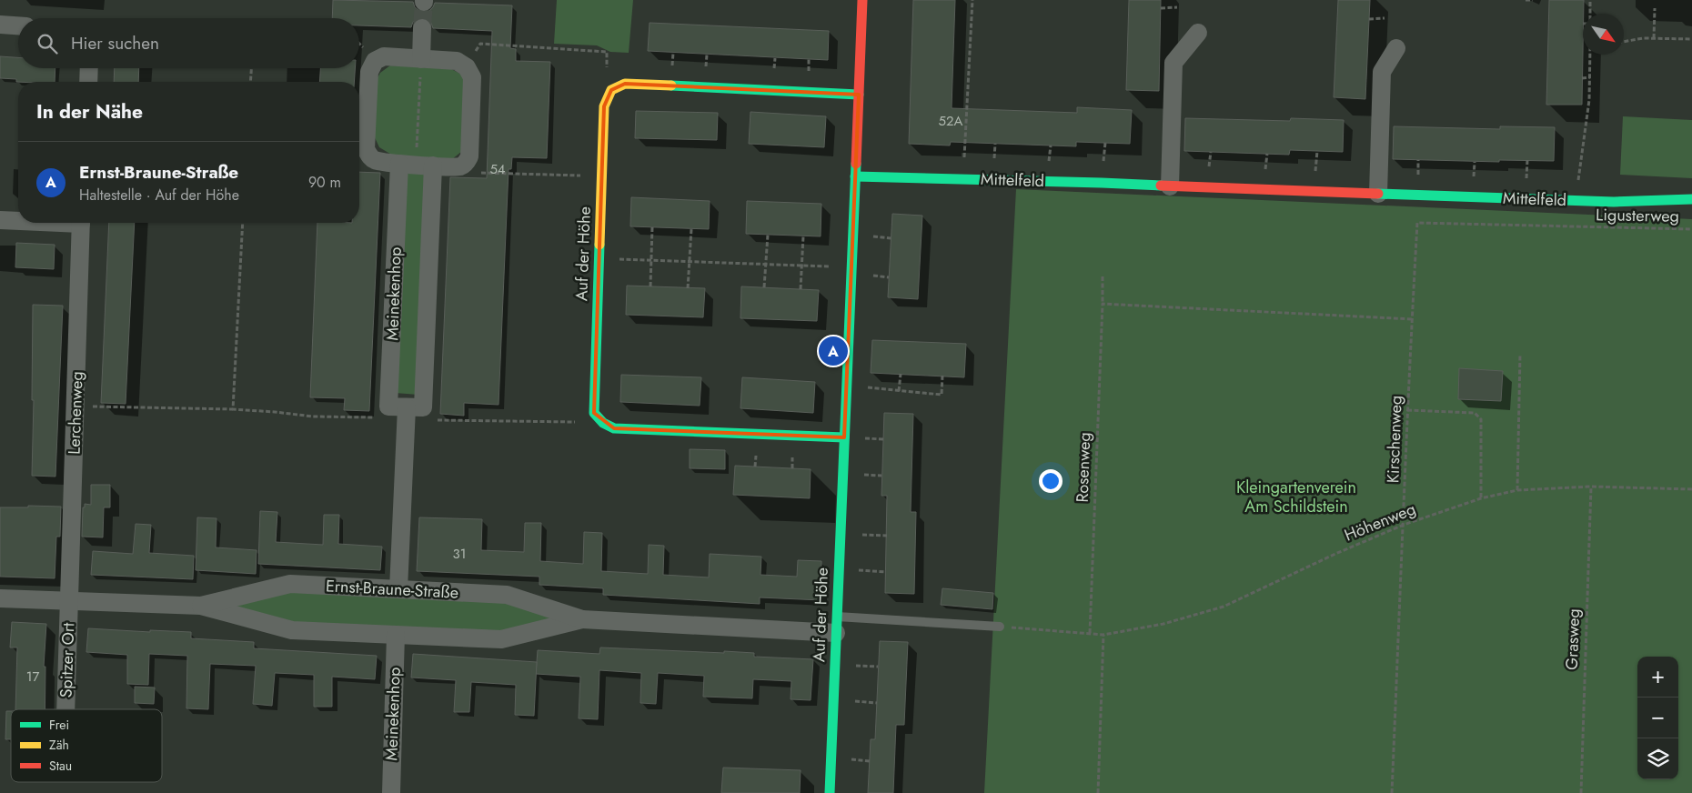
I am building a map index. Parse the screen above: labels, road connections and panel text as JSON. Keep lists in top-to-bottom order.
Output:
{
  "streets": {
    "street": [
      "Mittelfeld",
      "Auf der Höhe",
      "Meinekenhop",
      "Lerchenweg",
      "Ernst-Braune-Straße",
      "Spitzer Ort"
    ],
    "path": [
      "Ligusterweg",
      "Kirschenweg",
      "Rosenweg",
      "Höhenweg",
      "Grasweg"
    ]
  },
  "crossings": [
    ["Mittelfeld", "Auf der Höhe"],
    ["Ligusterweg", "Kirschenweg"],
    ["Auf der Höhe", "Ernst-Braune-Straße"],
    ["Meinekenhop", "Ernst-Braune-Straße"],
    ["Lerchenweg", "Ernst-Braune-Straße"],
    ["Lerchenweg", "Spitzer Ort"],
    ["Kirschenweg", "Höhenweg"],
    ["Rosenweg", "Höhenweg"],
    ["Höhenweg", "Grasweg"],
    ["Ernst-Braune-Straße", "Spitzer Ort"]
  ],
  "parks": ["Kleingartenverein Am Schildstein"],
  "house_numbers": [
    "52A",
    "54",
    "31",
    "17"
  ],
  "legend": ["Frei", "Zäh", "Stau"],
  "north": "bottom right",
  "page": {
    "search": "Hier suchen",
    "heading": "In der Nähe",
    "list": [
      {
        "mark": "A",
        "name": "Ernst-Braune-Straße",
        "note": "Haltestelle · Auf der Höhe",
        "value": "90 m"
      }
    ],
    "pins": "A",
    "map_buttons": ["+", "−"]
  }
}
